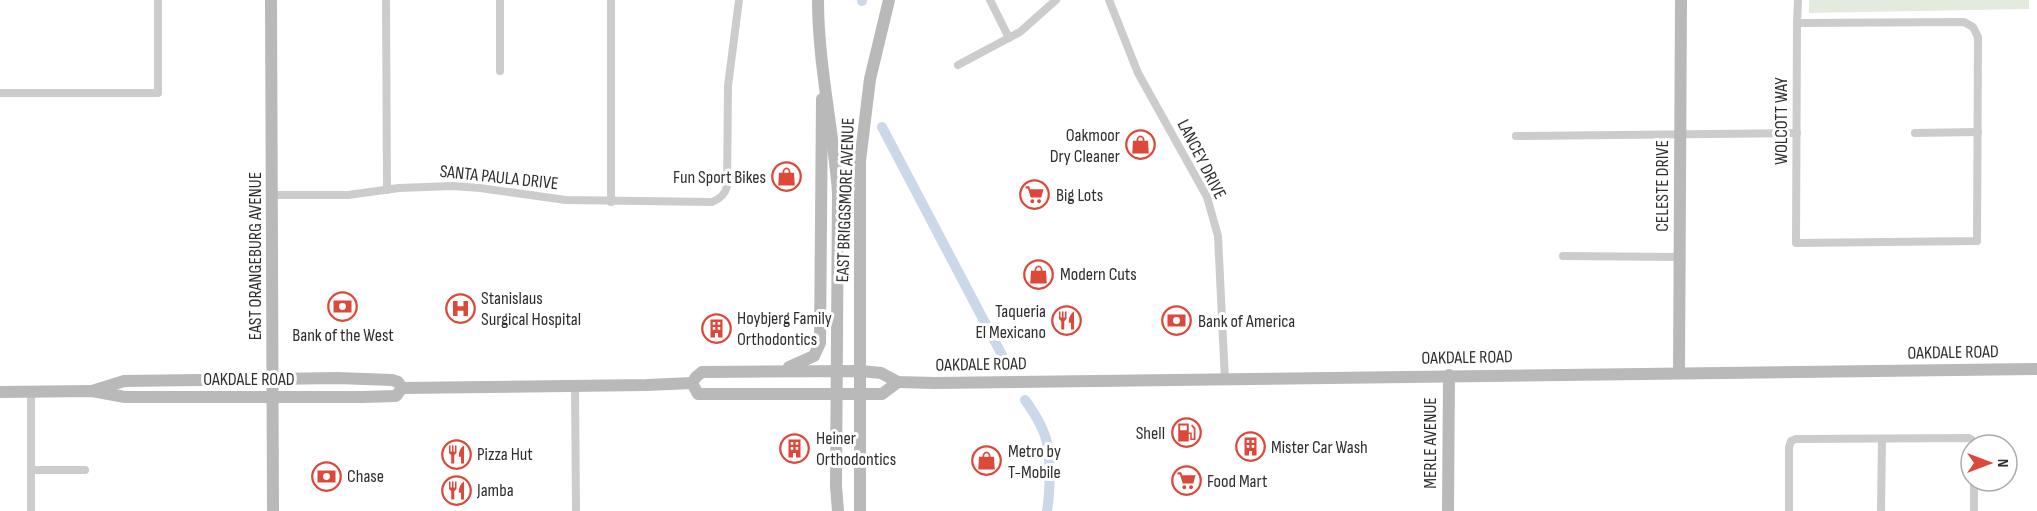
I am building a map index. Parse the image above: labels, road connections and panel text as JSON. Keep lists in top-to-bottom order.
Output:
{
  "streets": {
    "main road": [
      "CELESTE DRIVE",
      "EAST BRIGGSMORE AVENUE",
      "EAST ORANGEBURG AVENUE",
      "OAKDALE ROAD",
      "MERLE AVENUE"
    ],
    "street": ["WOLCOTT WAY", "LANCEY DRIVE", "SANTA PAULA DRIVE"]
  },
  "crossings": [
    ["LANCEY DRIVE", "OAKDALE ROAD"],
    ["SANTA PAULA DRIVE", "EAST ORANGEBURG AVENUE"],
    ["CELESTE DRIVE", "OAKDALE ROAD"],
    ["EAST BRIGGSMORE AVENUE", "OAKDALE ROAD"],
    ["EAST ORANGEBURG AVENUE", "OAKDALE ROAD"],
    ["OAKDALE ROAD", "MERLE AVENUE"]
  ],
  "places": {
    "shop": [
      "Oakmoor Dry Cleaner",
      "Fun Sport Bikes",
      "Modern Cuts",
      "Metro by T-Mobile"
    ],
    "supermarket": ["Big Lots", "Food Mart"],
    "bank": ["Bank of the West", "Bank of America", "Chase"],
    "hospital": ["Stanislaus Surgical Hospital"],
    "restaurant": ["Taqueria El Mexicano", "Pizza Hut", "Jamba"],
    "building": ["Hoybjerg Family Orthodontics", "Mister Car Wash", "Heiner Orthodontics"],
    "fuel station": ["Shell"]
  },
  "north": "right"
}
